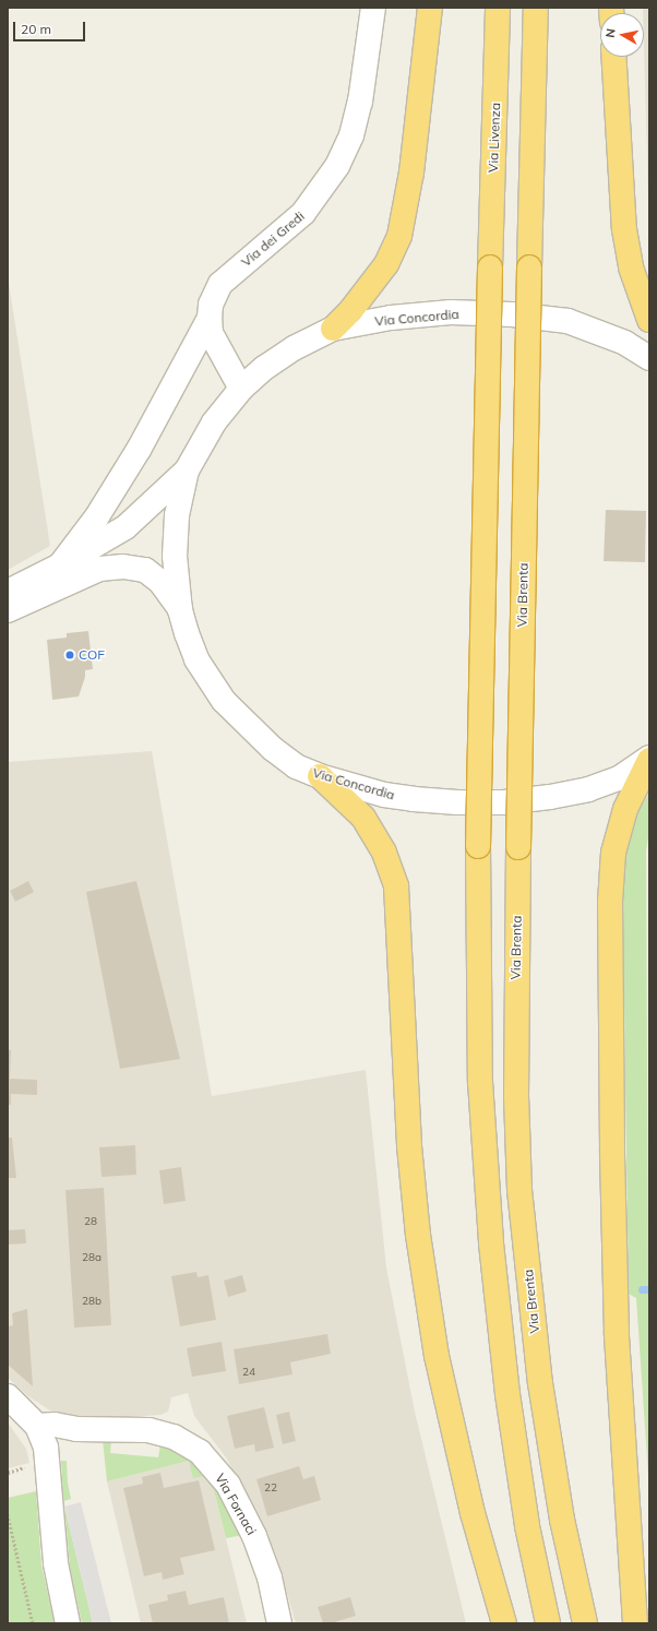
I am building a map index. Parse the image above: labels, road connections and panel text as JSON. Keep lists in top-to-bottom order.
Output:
{
  "streets": {
    "highway": ["Via Livenza", "Via Brenta"],
    "street": ["Via dei Gredi", "Via Concordia", "Via Fornaci"]
  },
  "crossings": [
    ["Via dei Gredi", "Via Concordia"]
  ],
  "places": ["COF"],
  "house_numbers": [
    "28",
    "28a",
    "28b",
    "24",
    "22"
  ],
  "scale_bar": "20 m",
  "north": "left"
}
